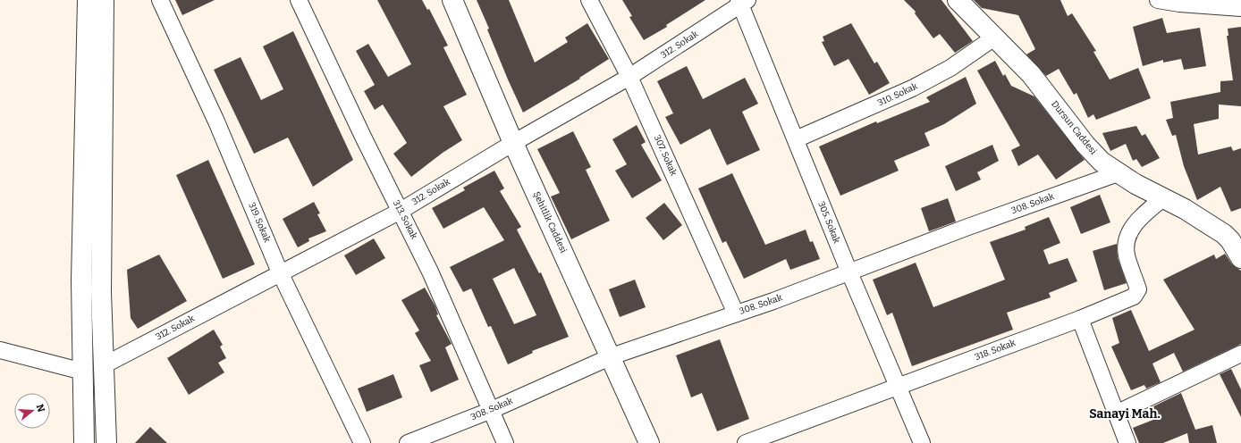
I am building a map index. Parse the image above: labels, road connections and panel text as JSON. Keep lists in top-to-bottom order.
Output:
{
  "streets": {
    "street": [
      "312. Sokak",
      "310. Sokak",
      "Dursun Caddesi",
      "307. Sokak",
      "308. Sokak",
      "313. Sokak",
      "319. Sokak",
      "Şehitlik Caddesi",
      "305. Sokak",
      "318. Sokak"
    ]
  },
  "crossings": [
    ["312. Sokak", "307. Sokak"],
    ["312. Sokak", "313. Sokak"],
    ["312. Sokak", "319. Sokak"],
    ["312. Sokak", "Şehitlik Caddesi"],
    ["312. Sokak", "305. Sokak"],
    ["310. Sokak", "Dursun Caddesi"],
    ["310. Sokak", "305. Sokak"],
    ["Dursun Caddesi", "308. Sokak"],
    ["Dursun Caddesi", "318. Sokak"],
    ["307. Sokak", "308. Sokak"],
    ["308. Sokak", "313. Sokak"],
    ["308. Sokak", "Şehitlik Caddesi"],
    ["308. Sokak", "305. Sokak"],
    ["305. Sokak", "318. Sokak"]
  ],
  "districts": ["Sanayi Mah."],
  "north": "right"
}
